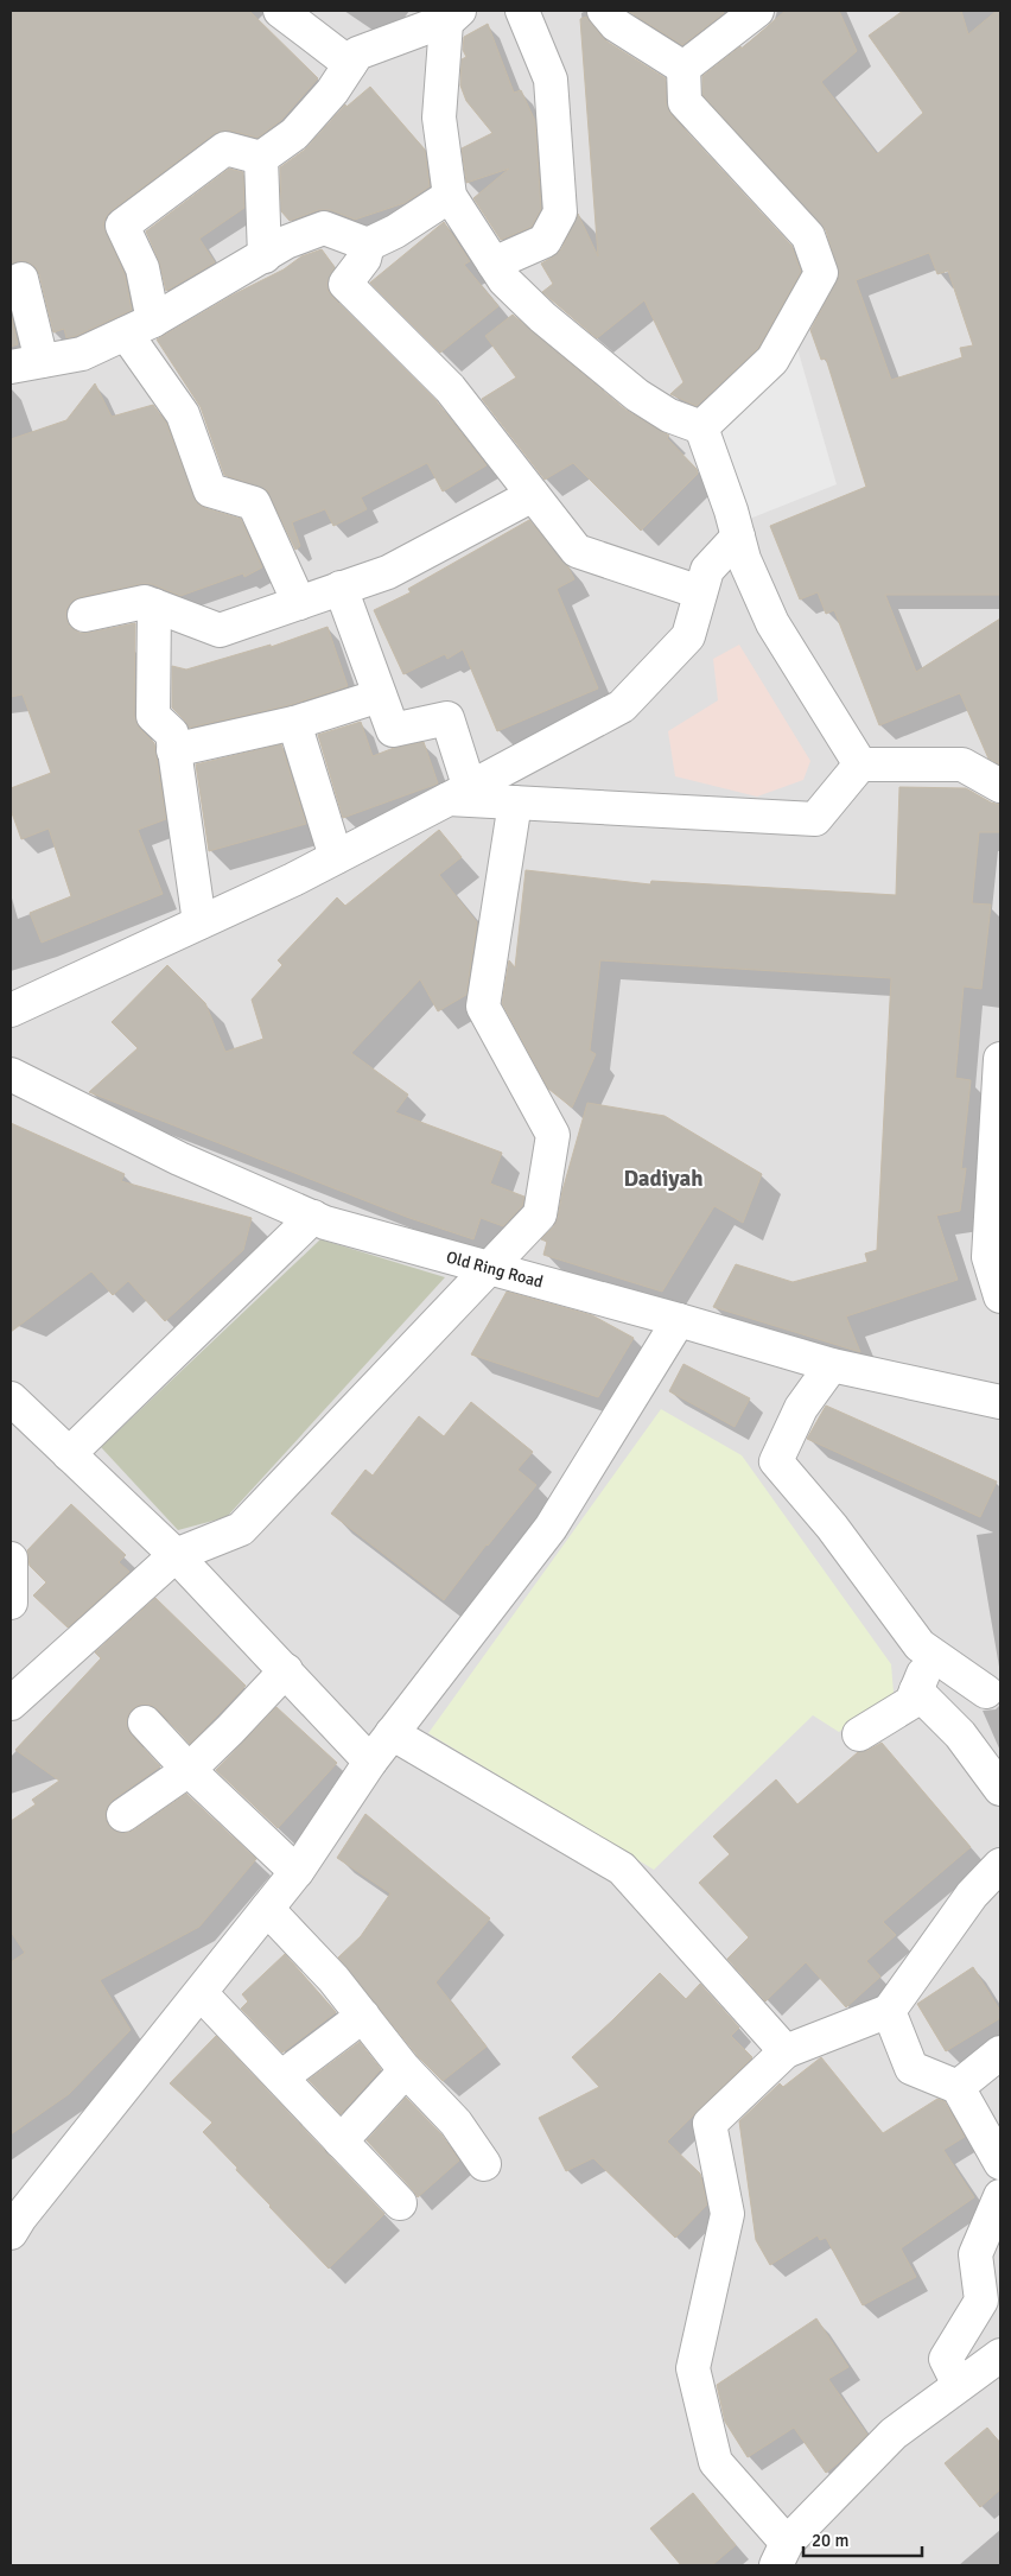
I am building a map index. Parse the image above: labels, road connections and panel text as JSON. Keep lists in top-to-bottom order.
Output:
{
  "streets": {
    "street": ["Old Ring Road"]
  },
  "districts": ["Dadiyah"],
  "scale_bar": "20 m"
}
